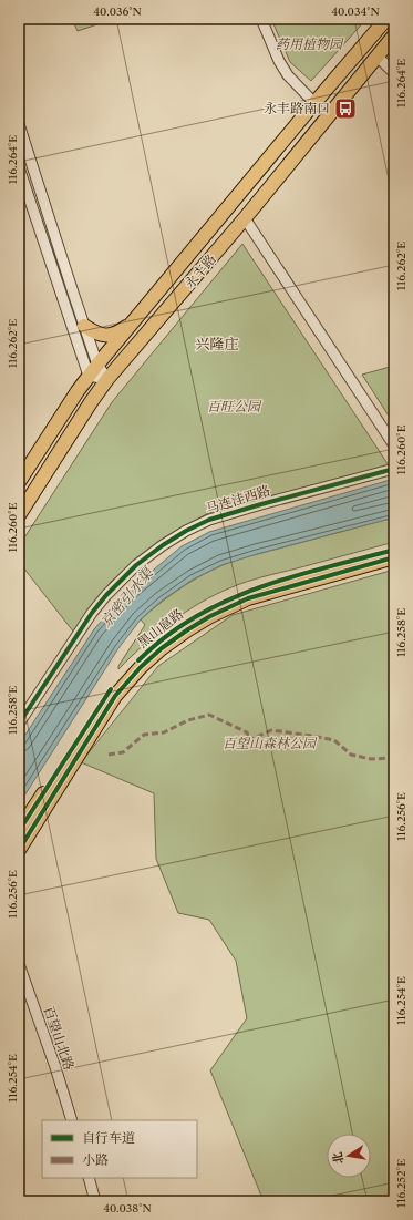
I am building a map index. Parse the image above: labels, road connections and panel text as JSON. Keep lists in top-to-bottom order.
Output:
{
  "streets": {
    "main road": ["永丰路", "黑山扈路"],
    "street": ["马连洼西路", "百望山北路"]
  },
  "districts": ["兴隆庄"],
  "water": ["京密引水渠"],
  "parks": ["药用植物园", "百旺公园", "百望山森林公园"],
  "places": {
    "bus stop": ["永丰路南口"]
  },
  "legend": ["自行车道", "小路"],
  "north": "left",
  "coordinates": [
    "40.036°N",
    "40.034°N",
    "116.264°E",
    "116.262°E",
    "116.260°E",
    "116.258°E",
    "116.256°E",
    "116.254°E",
    "116.252°E",
    "40.038°N"
  ]
}
